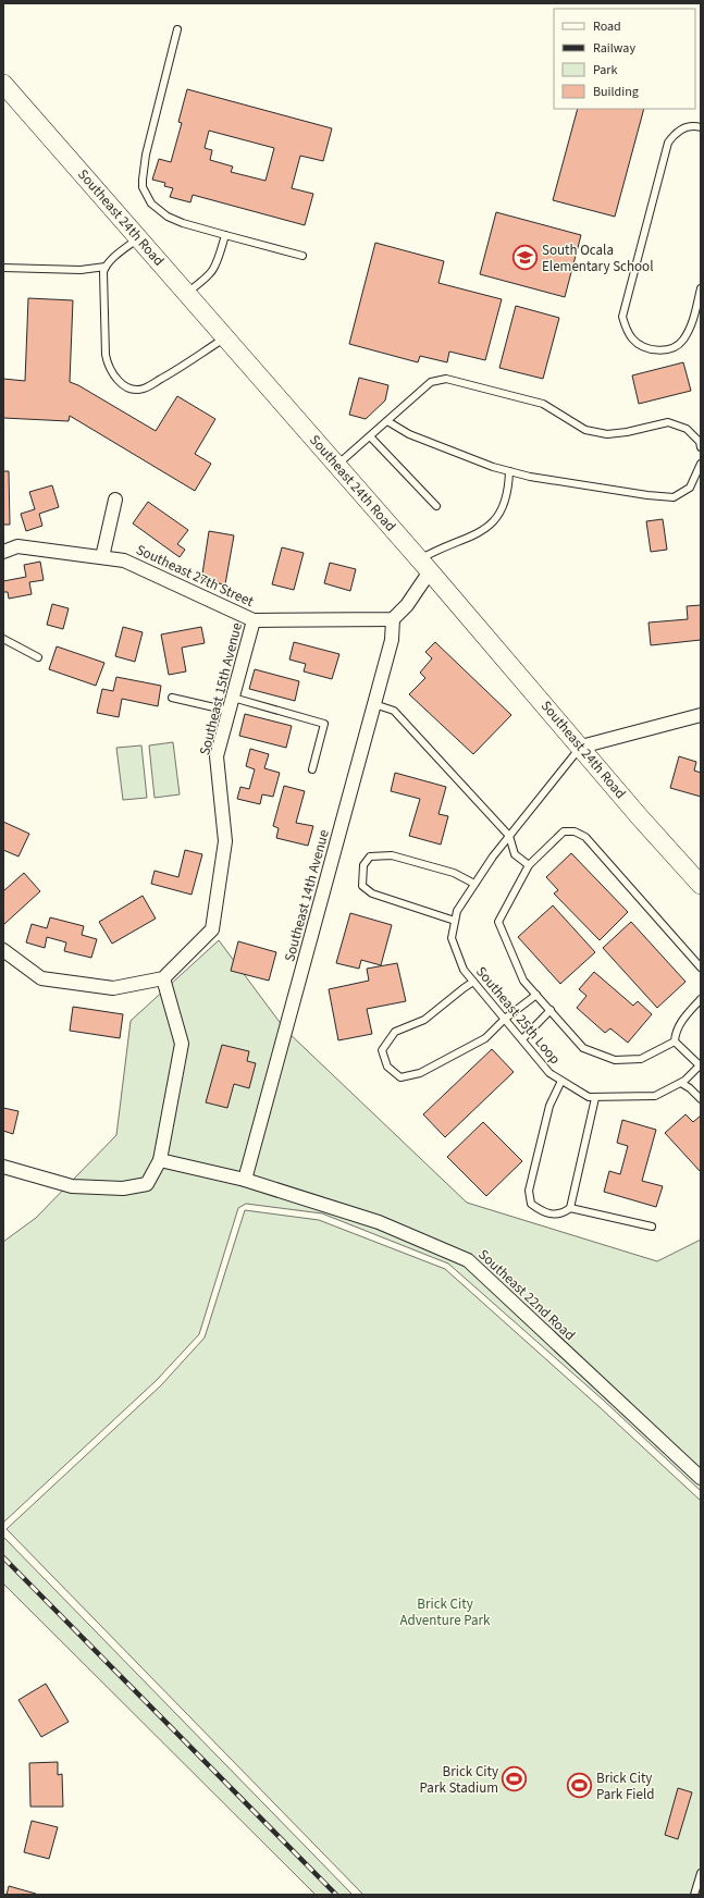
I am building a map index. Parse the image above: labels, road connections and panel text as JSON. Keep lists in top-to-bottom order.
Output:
{
  "streets": {
    "street": [
      "Southeast 24th Road",
      "Southeast 27th Street",
      "Southeast 15th Avenue",
      "Southeast 14th Avenue",
      "Southeast 22nd Road"
    ],
    "lane": ["Southeast 25th Loop"]
  },
  "crossings": [
    ["Southeast 24th Road", "Southeast 25th Loop"],
    ["Southeast 27th Street", "Southeast 15th Avenue"],
    ["Southeast 27th Street", "Southeast 14th Avenue"],
    ["Southeast 14th Avenue", "Southeast 22nd Road"]
  ],
  "parks": ["Brick City Adventure Park"],
  "places": {
    "school or university": ["South Ocala Elementary School"],
    "sports": ["Brick City Park Stadium", "Brick City Park Field"]
  },
  "legend": [
    "Road",
    "Railway",
    "Park",
    "Building"
  ]
}
